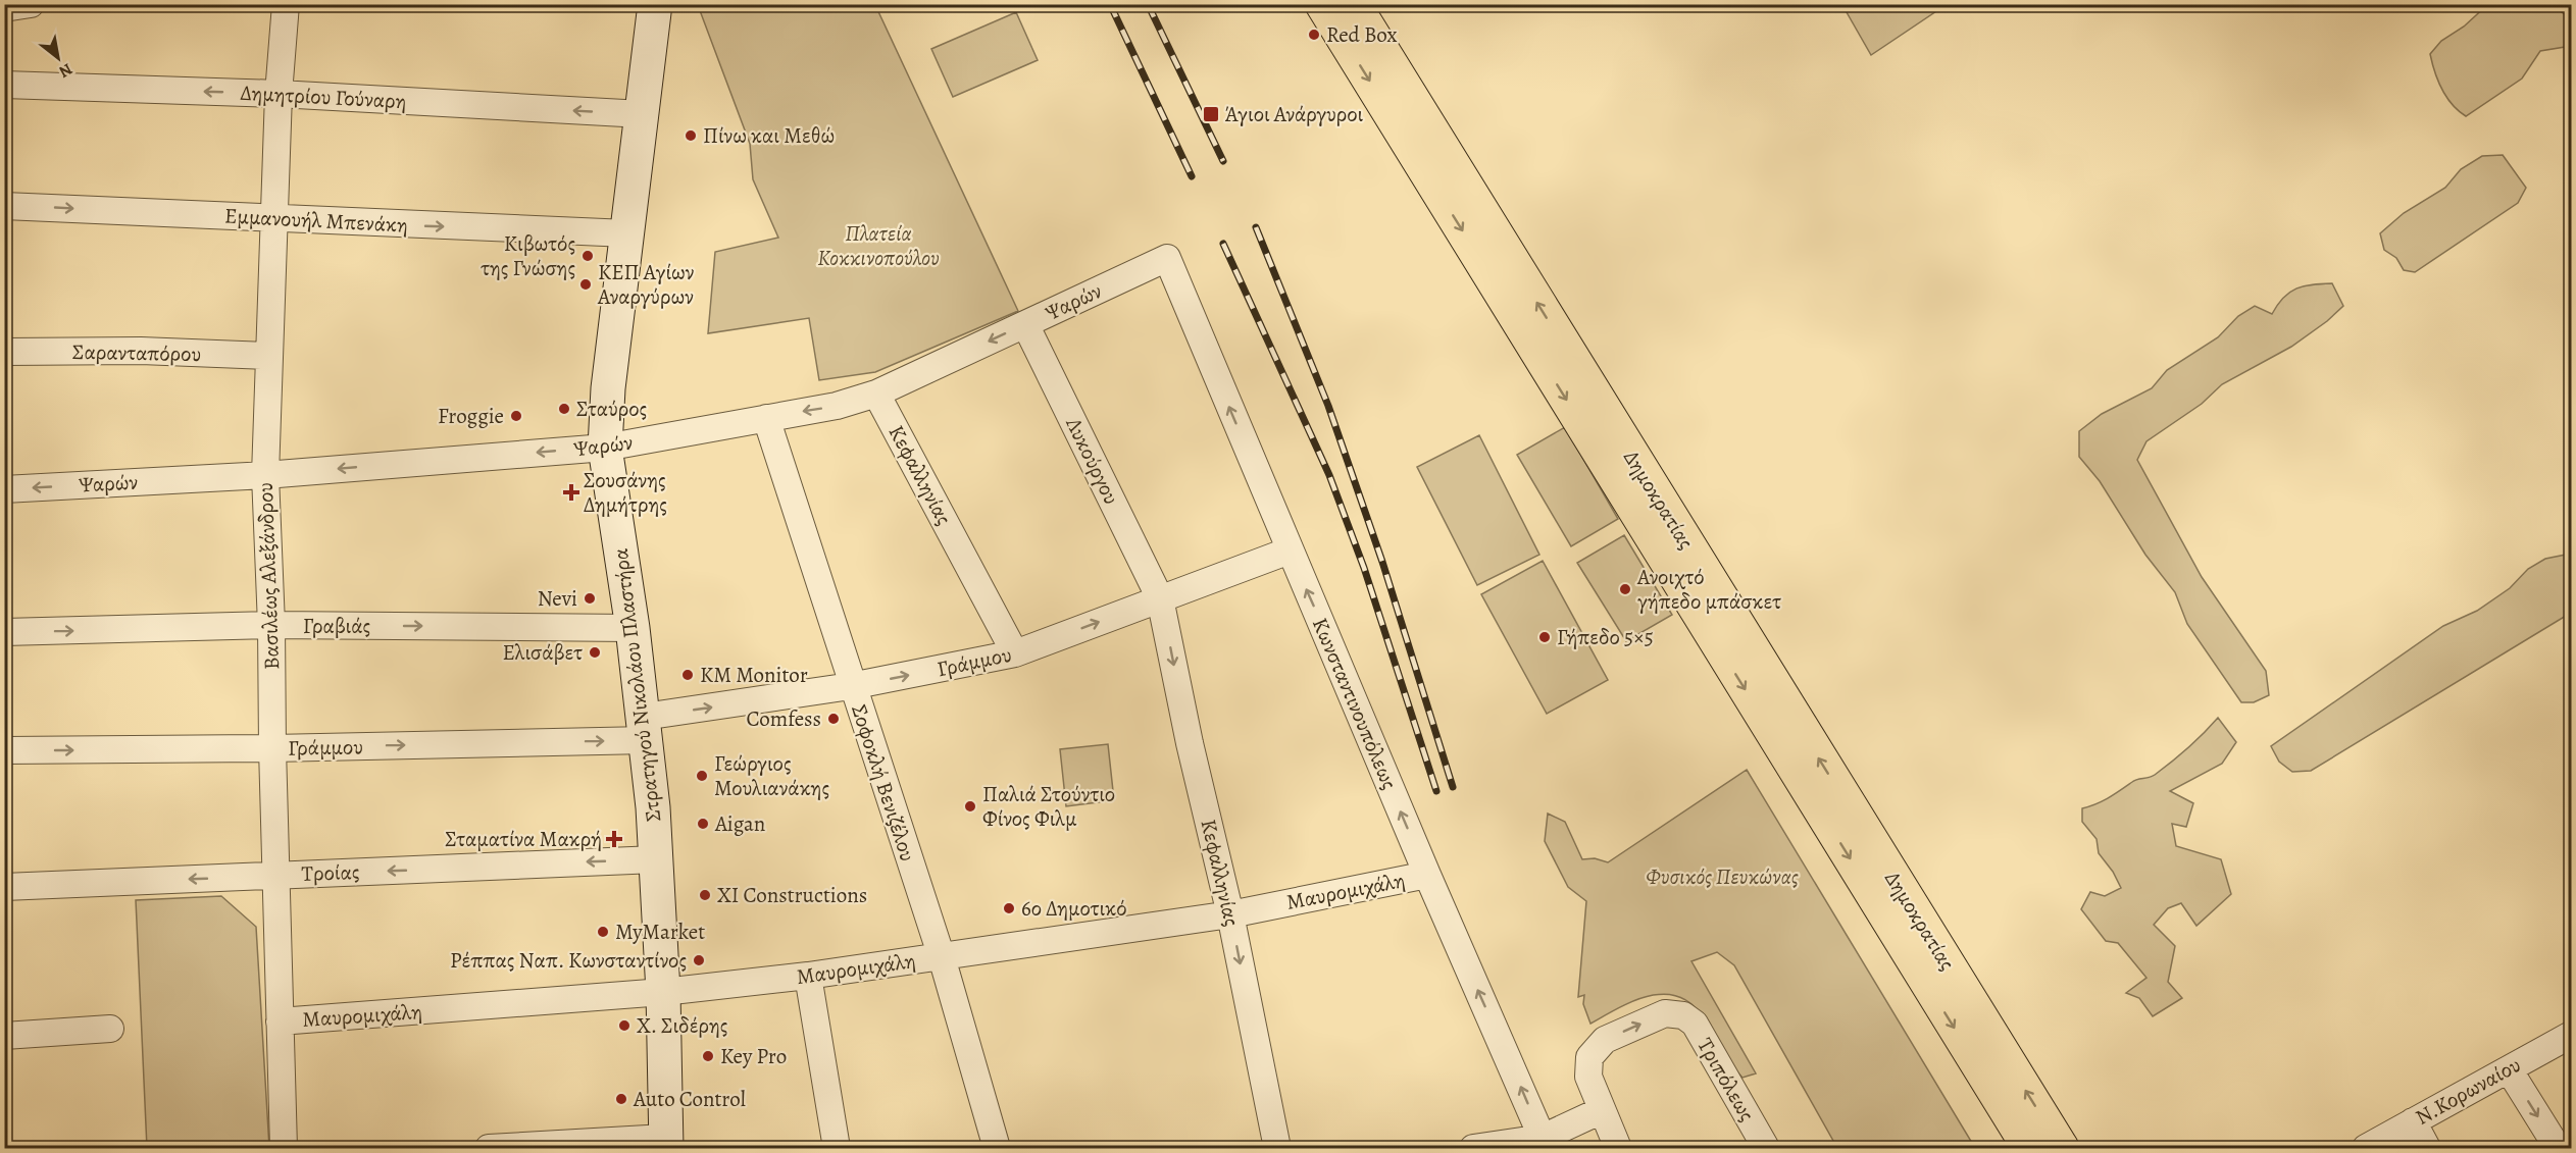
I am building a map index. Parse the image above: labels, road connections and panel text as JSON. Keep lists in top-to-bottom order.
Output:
{
  "streets": {
    "main road": ["Δημοκρατίας"],
    "street": [
      "Δημητρίου Γούναρη",
      "Εμμανουήλ Μπενάκη",
      "Ψαρών",
      "Σαρανταπόρου",
      "Λυκούργου",
      "Κεφαλληνίας",
      "Βασιλέως Αλεξάνδρου",
      "Γραβιάς",
      "Γράμμου",
      "Στρατηγού Νικολάου Πλαστήρα",
      "Κωνσταντινουπόλεως",
      "Σοφοκλή Βενιζέλου",
      "Τροίας",
      "Μαυρομιχάλη",
      "Τριπόλεως",
      "Ν.Κορωναίου"
    ]
  },
  "crossings": [
    ["Δημητρίου Γούναρη", "Βασιλέως Αλεξάνδρου"],
    ["Δημητρίου Γούναρη", "Στρατηγού Νικολάου Πλαστήρα"],
    ["Εμμανουήλ Μπενάκη", "Βασιλέως Αλεξάνδρου"],
    ["Εμμανουήλ Μπενάκη", "Στρατηγού Νικολάου Πλαστήρα"],
    ["Ψαρών", "Λυκούργου"],
    ["Ψαρών", "Κεφαλληνίας"],
    ["Ψαρών", "Βασιλέως Αλεξάνδρου"],
    ["Ψαρών", "Στρατηγού Νικολάου Πλαστήρα"],
    ["Ψαρών", "Κωνσταντινουπόλεως"],
    ["Ψαρών", "Σοφοκλή Βενιζέλου"],
    ["Σαρανταπόρου", "Βασιλέως Αλεξάνδρου"],
    ["Λυκούργου", "Κεφαλληνίας"],
    ["Λυκούργου", "Γράμμου"],
    ["Κεφαλληνίας", "Γράμμου"],
    ["Κεφαλληνίας", "Μαυρομιχάλη"],
    ["Βασιλέως Αλεξάνδρου", "Γραβιάς"],
    ["Βασιλέως Αλεξάνδρου", "Γράμμου"],
    ["Βασιλέως Αλεξάνδρου", "Τροίας"],
    ["Βασιλέως Αλεξάνδρου", "Μαυρομιχάλη"],
    ["Γραβιάς", "Στρατηγού Νικολάου Πλαστήρα"],
    ["Γράμμου", "Στρατηγού Νικολάου Πλαστήρα"],
    ["Γράμμου", "Κωνσταντινουπόλεως"],
    ["Γράμμου", "Σοφοκλή Βενιζέλου"],
    ["Στρατηγού Νικολάου Πλαστήρα", "Τροίας"],
    ["Στρατηγού Νικολάου Πλαστήρα", "Μαυρομιχάλη"],
    ["Κωνσταντινουπόλεως", "Μαυρομιχάλη"],
    ["Σοφοκλή Βενιζέλου", "Μαυρομιχάλη"]
  ],
  "one_way": [
    "Δημητρίου Γούναρη",
    "Εμμανουήλ Μπενάκη",
    "Ψαρών",
    "Κεφαλληνίας",
    "Γραβιάς",
    "Γράμμου",
    "Κωνσταντινουπόλεως",
    "Τροίας"
  ],
  "parks": ["Πλατεία Κοκκινοπούλου", "Φυσικός Πευκώνας"],
  "places": {
    "other": [
      "Red Box",
      "Πίνω και Μεθώ",
      "Κιβωτός της Γνώσης",
      "ΚΕΠ Αγίων Αναργύρων",
      "Σταύρος",
      "Froggie",
      "Ανοιχτό γήπεδο μπάσκετ",
      "Nevi",
      "Γήπεδο 5×5",
      "Ελισάβετ",
      "KM Monitor",
      "Comfess",
      "Γεώργιος Μουλιανάκης",
      "Παλιά Στούντιο Φίνος Φιλμ",
      "Aigan",
      "XI Constructions",
      "6ο Δημοτικό",
      "MyMarket",
      "Ρέππας Ναπ. Κωνσταντίνος",
      "Χ. Σιδέρης",
      "Key Pro",
      "Auto Control"
    ],
    "transit": ["Άγιοι Ανάργυροι"],
    "health": ["Σουσάνης Δημήτρης", "Σταματίνα Μακρή"]
  },
  "north": "bottom right"
}
